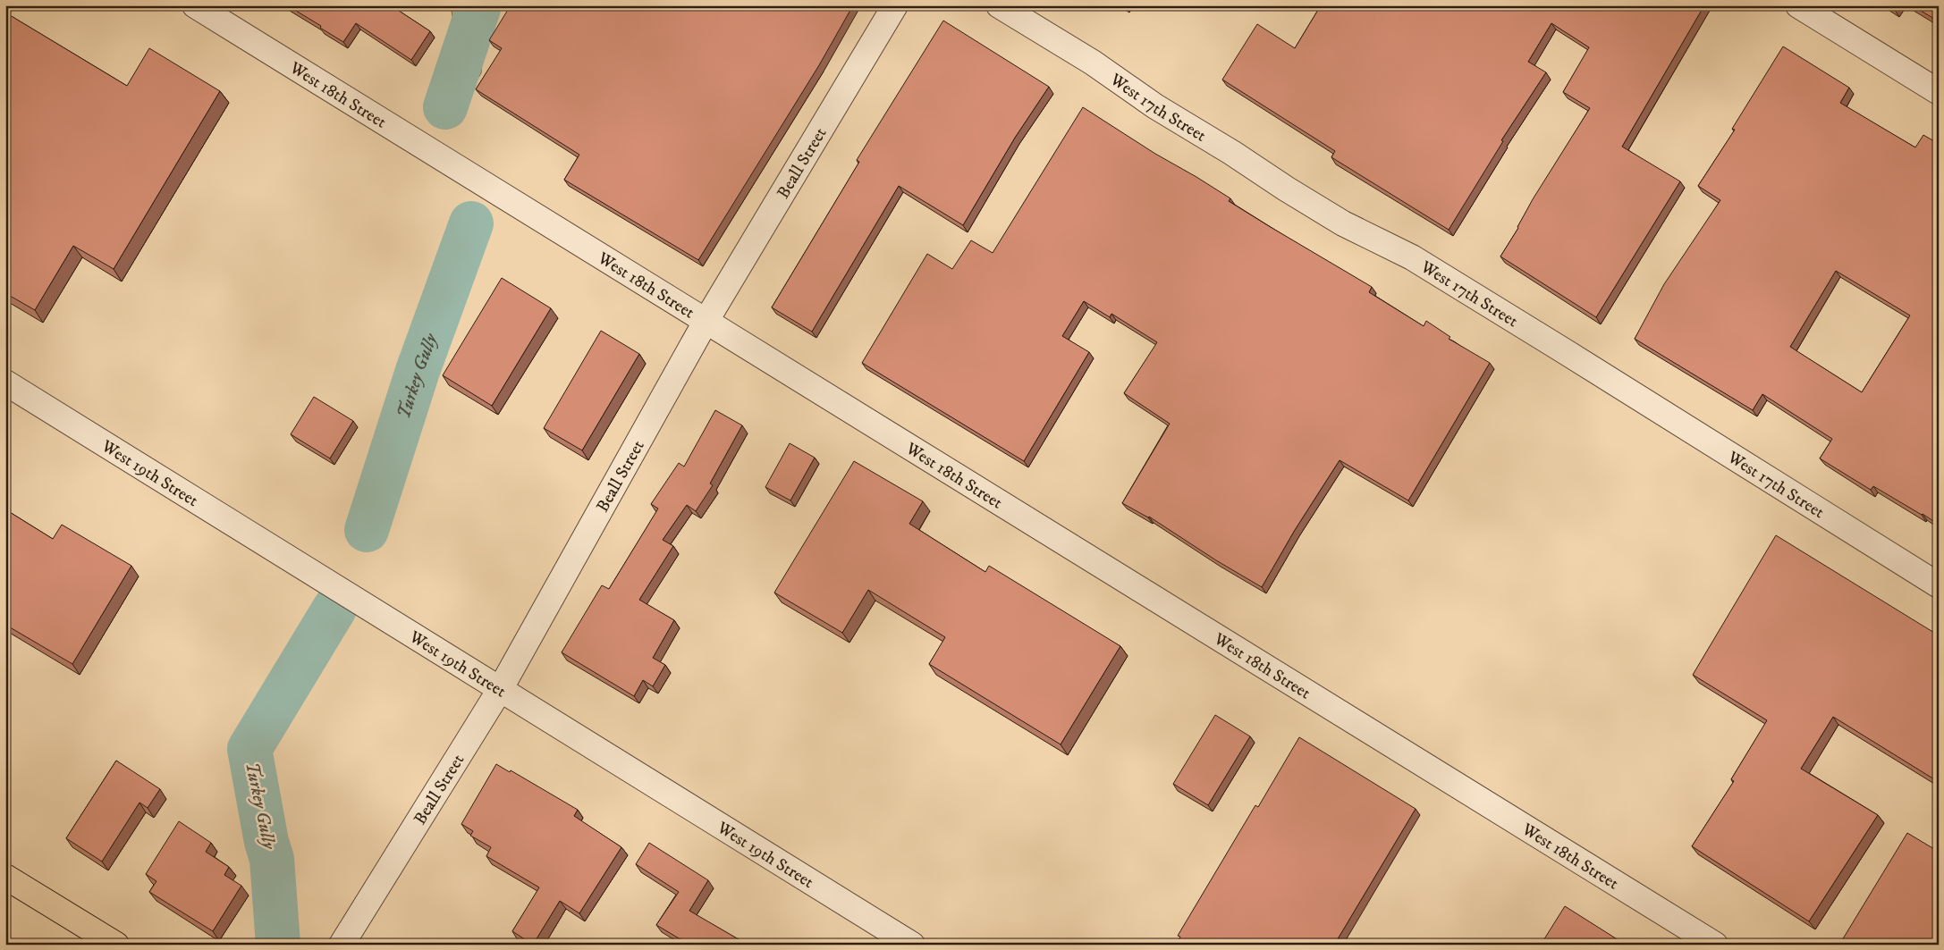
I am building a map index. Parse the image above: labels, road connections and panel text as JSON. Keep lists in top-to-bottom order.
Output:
{
  "streets": {
    "street": [
      "West 18th Street",
      "West 17th Street",
      "Beall Street",
      "West 19th Street"
    ]
  },
  "crossings": [
    ["West 18th Street", "Beall Street"],
    ["Beall Street", "West 19th Street"]
  ],
  "water": ["Turkey Gully"]
}
